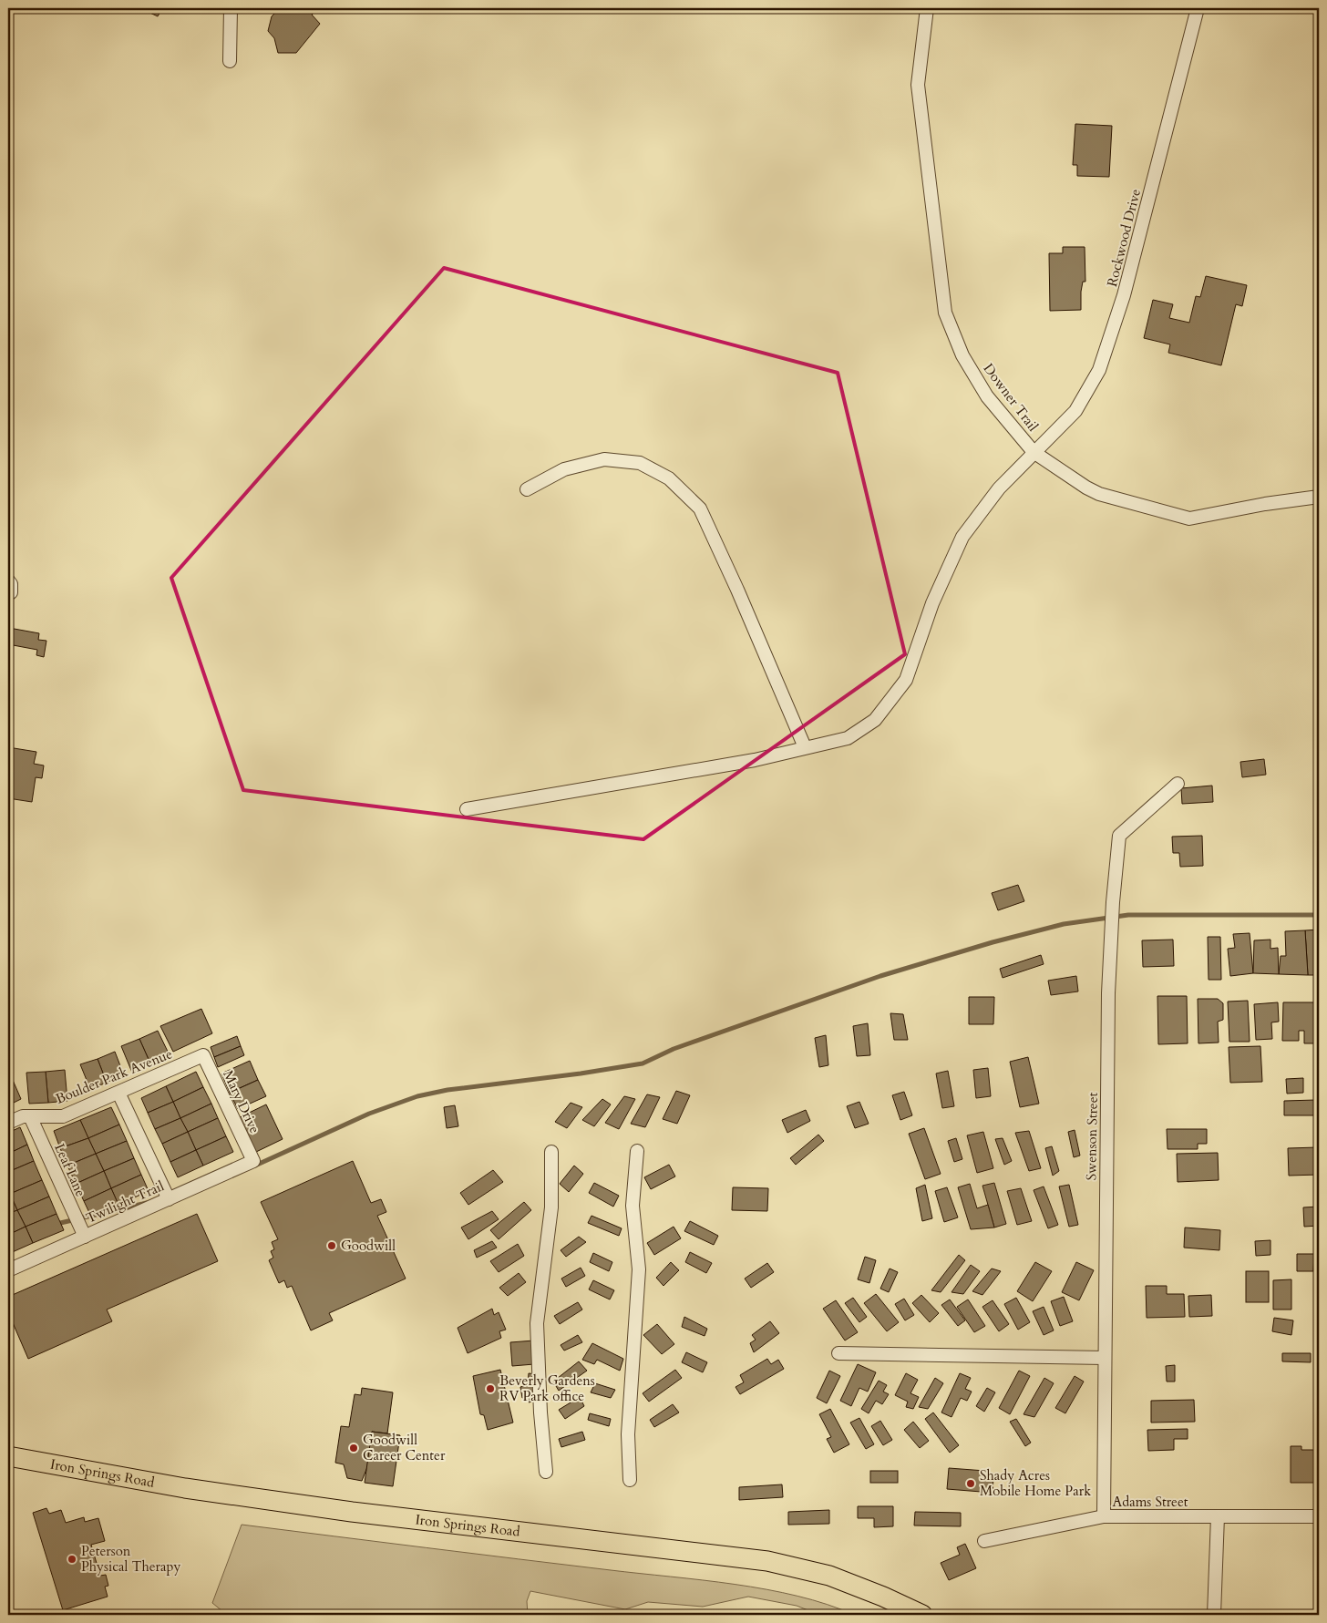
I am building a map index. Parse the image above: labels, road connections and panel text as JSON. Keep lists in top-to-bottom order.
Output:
{
  "streets": {
    "main road": ["Iron Springs Road"],
    "street": [
      "Rockwood Drive",
      "Downer Trail",
      "Boulder Park Avenue",
      "Mary Drive",
      "Swenson Street",
      "Leaf Lane",
      "Twilight Trail",
      "Adams Street"
    ]
  },
  "crossings": [
    ["Rockwood Drive", "Downer Trail"],
    ["Boulder Park Avenue", "Mary Drive"],
    ["Boulder Park Avenue", "Leaf Lane"],
    ["Mary Drive", "Twilight Trail"],
    ["Swenson Street", "Adams Street"],
    ["Leaf Lane", "Twilight Trail"]
  ],
  "places": [
    "Goodwill",
    "Beverly Gardens RV Park office",
    "Goodwill Career Center",
    "Shady Acres Mobile Home Park",
    "Peterson Physical Therapy"
  ]
}
